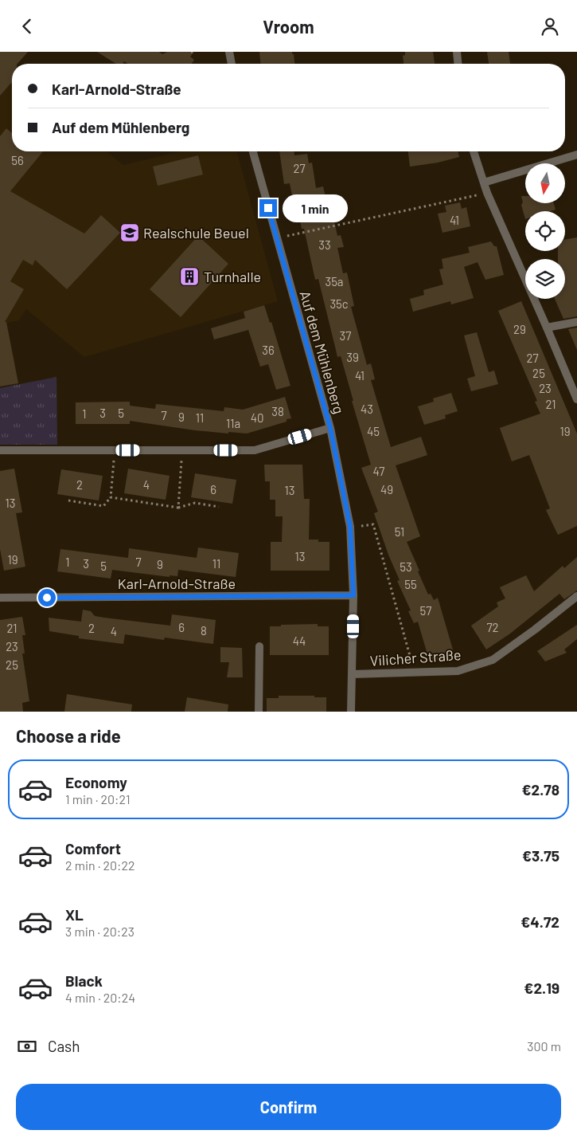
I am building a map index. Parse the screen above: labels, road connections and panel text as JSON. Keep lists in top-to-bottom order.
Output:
{
  "streets": {
    "street": ["Auf dem Mühlenberg", "Karl-Arnold-Straße", "Vilicher Straße"]
  },
  "crossings": [
    ["Auf dem Mühlenberg", "Karl-Arnold-Straße"],
    ["Auf dem Mühlenberg", "Vilicher Straße"]
  ],
  "places": {
    "school or university": ["Realschule Beuel"],
    "building": ["Turnhalle"]
  },
  "house_numbers": [
    "56",
    "27",
    "41",
    "33",
    "35a",
    "35c",
    "29",
    "37",
    "36",
    "39",
    "27",
    "25",
    "41",
    "23",
    "21",
    "43",
    "38",
    "3",
    "5",
    "1",
    "7",
    "9",
    "11",
    "40",
    "11a",
    "45",
    "19",
    "47",
    "2",
    "4",
    "6",
    "49",
    "13",
    "13",
    "51",
    "13",
    "19",
    "1",
    "7",
    "3",
    "11",
    "9",
    "5",
    "53",
    "55",
    "57",
    "6",
    "72",
    "21",
    "2",
    "8",
    "4",
    "44",
    "23",
    "25"
  ],
  "north": "bottom",
  "page": {
    "header": "Vroom",
    "banner": ["Karl-Arnold-Straße", "Auf dem Mühlenberg"],
    "bubble": "1 min",
    "heading": "Choose a ride",
    "list": [
      {
        "name": "Economy",
        "note": "1 min · 20:21",
        "value": "€2.78"
      },
      {
        "name": "Comfort",
        "note": "2 min · 20:22",
        "value": "€3.75"
      },
      {
        "name": "XL",
        "note": "3 min · 20:23",
        "value": "€4.72"
      },
      {
        "name": "Black",
        "note": "4 min · 20:24",
        "value": "€2.19"
      }
    ],
    "pay": ["Cash", "300 m"],
    "buttons": "Confirm"
  }
}
